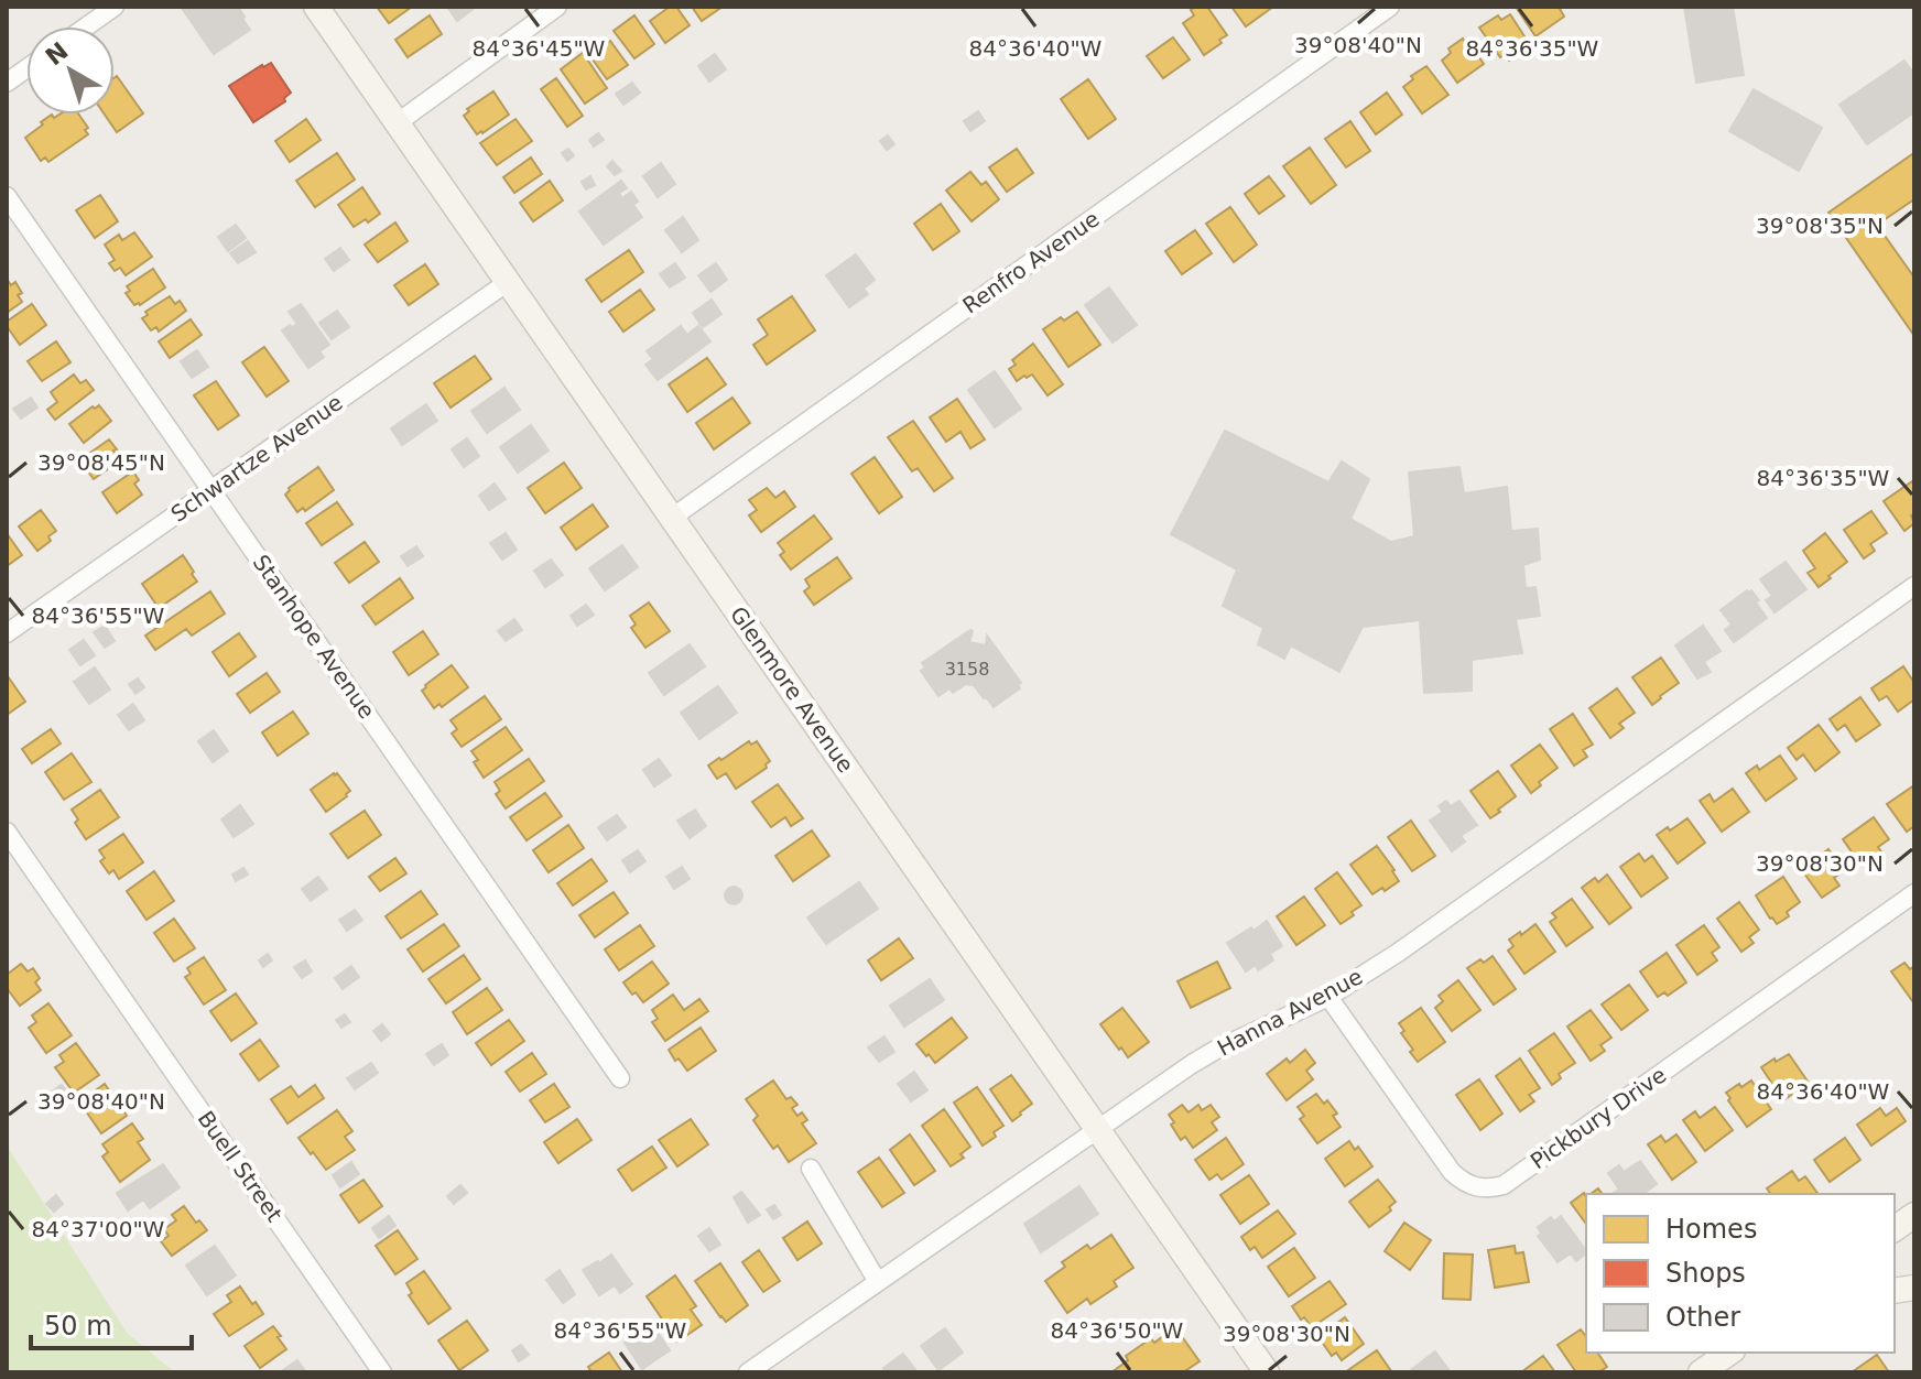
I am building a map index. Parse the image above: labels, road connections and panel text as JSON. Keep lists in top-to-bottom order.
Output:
{
  "streets": {
    "street": [
      "Renfro Avenue",
      "Schwartze Avenue",
      "Stanhope Avenue",
      "Glenmore Avenue",
      "Hanna Avenue",
      "Pickbury Drive",
      "Buell Street"
    ]
  },
  "crossings": [
    ["Renfro Avenue", "Glenmore Avenue"],
    ["Schwartze Avenue", "Stanhope Avenue"],
    ["Schwartze Avenue", "Glenmore Avenue"],
    ["Glenmore Avenue", "Hanna Avenue"],
    ["Hanna Avenue", "Pickbury Drive"]
  ],
  "house_numbers": ["3158"],
  "legend": ["Homes", "Shops", "Other"],
  "scale_bar": "50 m",
  "north": "top left",
  "coordinates": [
    "39°08'40\"N",
    "84°36'40\"W",
    "84°36'45\"W",
    "84°36'35\"W",
    "39°08'35\"N",
    "39°08'45\"N",
    "84°36'55\"W",
    "39°08'30\"N",
    "84°37'00\"W",
    "84°36'50\"W"
  ]
}
